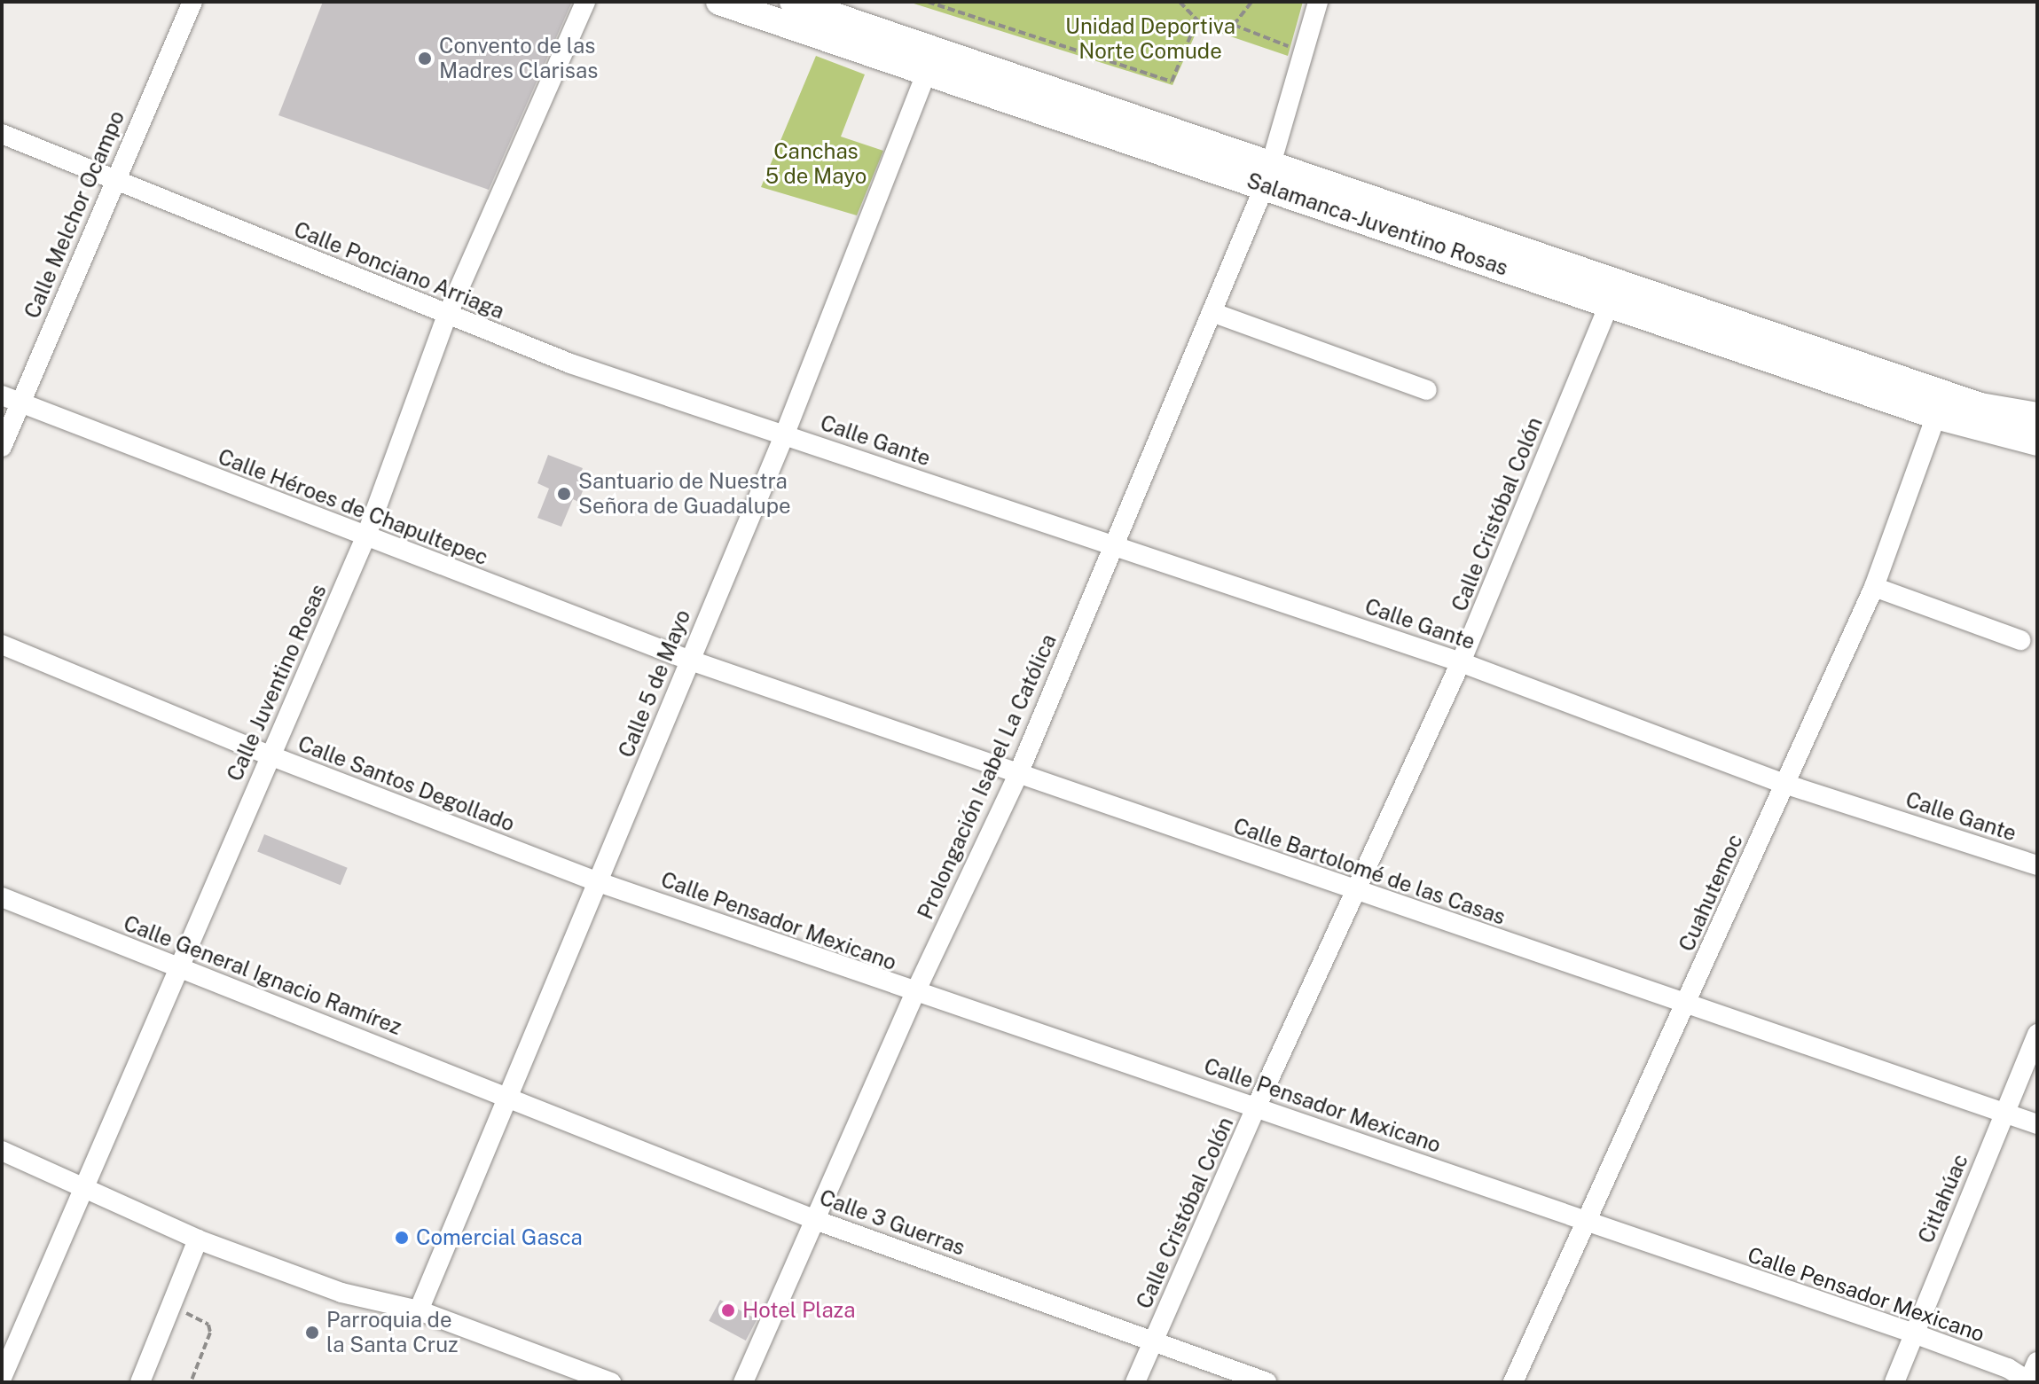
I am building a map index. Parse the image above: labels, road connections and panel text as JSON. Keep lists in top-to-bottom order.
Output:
{
  "streets": {
    "street": [
      "Calle Melchor Ocampo",
      "Salamanca-Juventino Rosas",
      "Calle Ponciano Arriaga",
      "Calle Gante",
      "Calle Héroes de Chapultepec",
      "Calle Cristóbal Colón",
      "Calle Juventino Rosas",
      "Calle 5 de Mayo",
      "Prolongación Isabel La Católica",
      "Calle Santos Degollado",
      "Calle Bartolomé de las Casas",
      "Cuahutemoc",
      "Calle Pensador Mexicano",
      "Calle General Ignacio Ramírez",
      "Citlahúac",
      "Calle 3 Guerras"
    ]
  },
  "crossings": [
    ["Calle Melchor Ocampo", "Calle Ponciano Arriaga"],
    ["Calle Melchor Ocampo", "Calle Héroes de Chapultepec"],
    ["Salamanca-Juventino Rosas", "Calle Cristóbal Colón"],
    ["Salamanca-Juventino Rosas", "Calle 5 de Mayo"],
    ["Salamanca-Juventino Rosas", "Prolongación Isabel La Católica"],
    ["Salamanca-Juventino Rosas", "Cuahutemoc"],
    ["Calle Ponciano Arriaga", "Calle Gante"],
    ["Calle Ponciano Arriaga", "Calle Juventino Rosas"],
    ["Calle Ponciano Arriaga", "Calle 5 de Mayo"],
    ["Calle Gante", "Calle Cristóbal Colón"],
    ["Calle Gante", "Calle 5 de Mayo"],
    ["Calle Gante", "Prolongación Isabel La Católica"],
    ["Calle Gante", "Cuahutemoc"],
    ["Calle Héroes de Chapultepec", "Calle Juventino Rosas"],
    ["Calle Héroes de Chapultepec", "Calle 5 de Mayo"],
    ["Calle Héroes de Chapultepec", "Calle Bartolomé de las Casas"],
    ["Calle Cristóbal Colón", "Calle Bartolomé de las Casas"],
    ["Calle Cristóbal Colón", "Calle Pensador Mexicano"],
    ["Calle Cristóbal Colón", "Calle 3 Guerras"],
    ["Calle Juventino Rosas", "Calle Santos Degollado"],
    ["Calle Juventino Rosas", "Calle General Ignacio Ramírez"],
    ["Calle 5 de Mayo", "Calle Santos Degollado"],
    ["Calle 5 de Mayo", "Calle Bartolomé de las Casas"],
    ["Calle 5 de Mayo", "Calle Pensador Mexicano"],
    ["Calle 5 de Mayo", "Calle General Ignacio Ramírez"],
    ["Calle 5 de Mayo", "Calle 3 Guerras"],
    ["Prolongación Isabel La Católica", "Calle Bartolomé de las Casas"],
    ["Prolongación Isabel La Católica", "Calle Pensador Mexicano"],
    ["Prolongación Isabel La Católica", "Calle 3 Guerras"],
    ["Calle Santos Degollado", "Calle Pensador Mexicano"],
    ["Calle Bartolomé de las Casas", "Cuahutemoc"],
    ["Calle Bartolomé de las Casas", "Citlahúac"],
    ["Cuahutemoc", "Calle Pensador Mexicano"],
    ["Calle Pensador Mexicano", "Citlahúac"],
    ["Calle General Ignacio Ramírez", "Calle 3 Guerras"]
  ],
  "parks": ["Unidad Deportiva Norte Comude", "Canchas 5 de Mayo"],
  "places": [
    "Convento de las Madres Clarisas",
    "Santuario de Nuestra Señora de Guadalupe",
    "Comercial Gasca",
    "Hotel Plaza",
    "Parroquia de la Santa Cruz"
  ]
}
